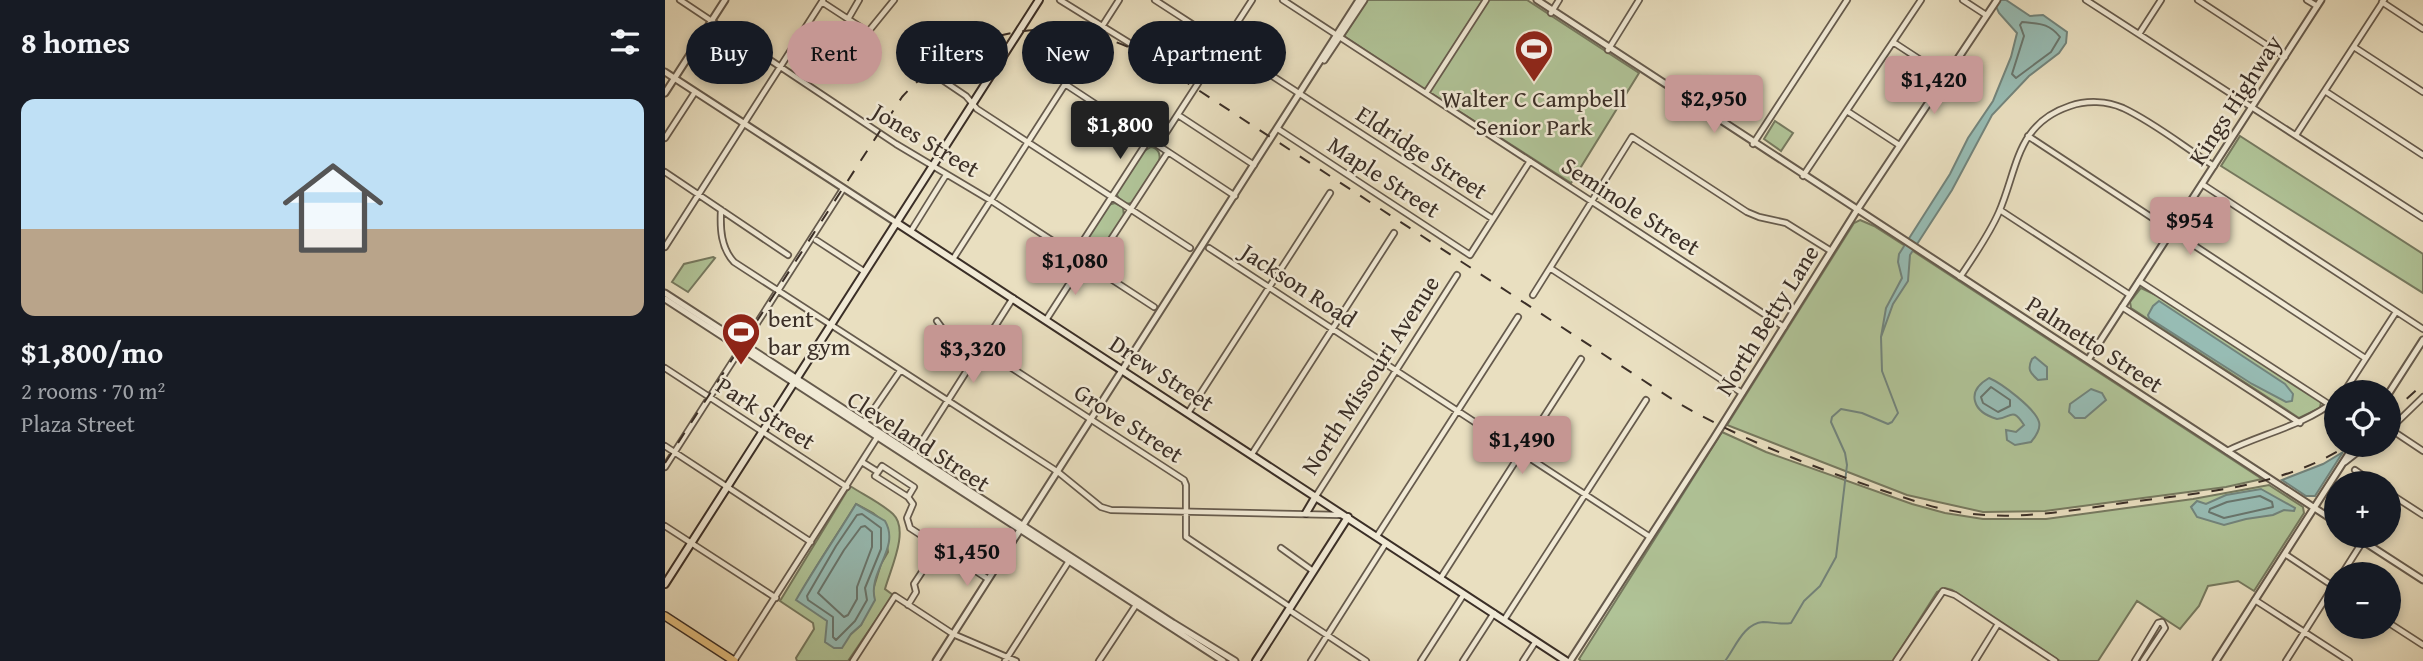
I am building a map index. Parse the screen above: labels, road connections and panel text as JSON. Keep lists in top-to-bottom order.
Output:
{
  "streets": {
    "main road": ["Drew Street"],
    "street": [
      "Kings Highway",
      "Jones Street",
      "Eldridge Street",
      "Maple Street",
      "Seminole Street",
      "Jackson Road",
      "North Betty Lane",
      "Palmetto Street",
      "North Missouri Avenue",
      "Park Street",
      "Grove Street",
      "Cleveland Street"
    ]
  },
  "crossings": [
    ["Kings Highway", "Palmetto Street"],
    ["Eldridge Street", "Maple Street"],
    ["Seminole Street", "North Betty Lane"],
    ["Jackson Road", "North Betty Lane"],
    ["Jackson Road", "North Missouri Avenue"],
    ["North Betty Lane", "Palmetto Street"],
    ["North Betty Lane", "Drew Street"],
    ["Drew Street", "North Missouri Avenue"]
  ],
  "places": {
    "sports": ["Walter C Campbell Senior Park", "bent bar gym"]
  },
  "page": {
    "heading": "8 homes",
    "chip": [
      "Buy",
      "Rent",
      "Filters",
      "New",
      "Apartment"
    ],
    "price": [
      "$1,420",
      "$2,950",
      "$1,800",
      "$954",
      "$1,080",
      "$3,320",
      "$1,490",
      "$1,450"
    ],
    "list": [
      {
        "name": "$1,800/mo",
        "note": "2 rooms · 70 m² · Plaza Street"
      }
    ],
    "map_buttons": ["+", "−"]
  }
}
